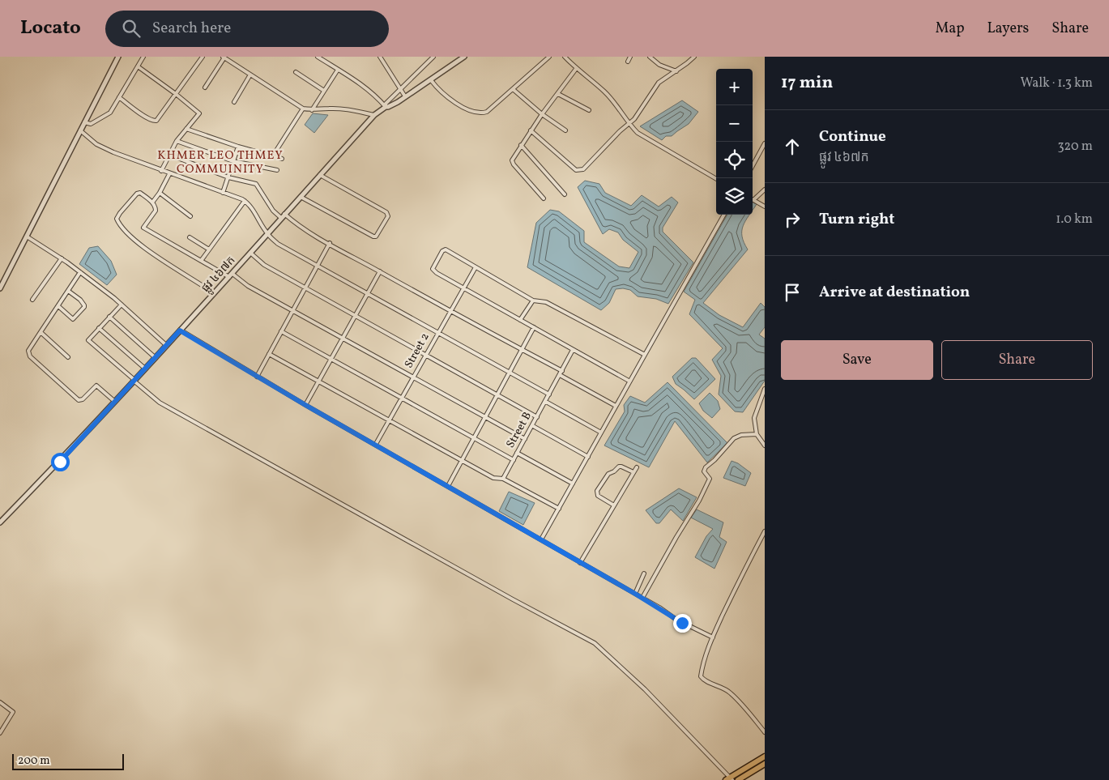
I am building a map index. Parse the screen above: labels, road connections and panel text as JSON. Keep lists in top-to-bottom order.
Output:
{
  "streets": {
    "street": ["ផ្លូវ ៤៦៧ក", "Street 2", "Street B"]
  },
  "districts": ["KHMER LEO THMEY COMMUINITY"],
  "scale_bar": "200 m",
  "page": {
    "header": "Locato",
    "search": "Search here",
    "nav": ["Map", "Layers", "Share"],
    "heading": ["17 min", "Walk · 1.3 km"],
    "map_buttons": ["+", "−"],
    "list": [
      ["Continue", "ផ្លូវ ៤៦៧ក", "320 m"],
      ["Turn right", "1.0 km"],
      "Arrive at destination"
    ],
    "buttons": ["Save", "Share"],
    "scale": "200 m"
  }
}
